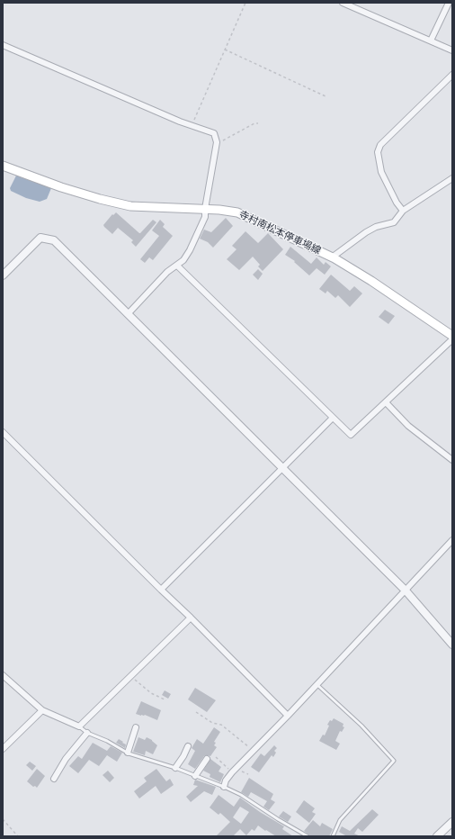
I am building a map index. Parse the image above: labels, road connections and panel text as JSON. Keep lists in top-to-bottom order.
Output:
{
  "streets": {
    "main road": ["寺村南松本停車場線"]
  }
}
